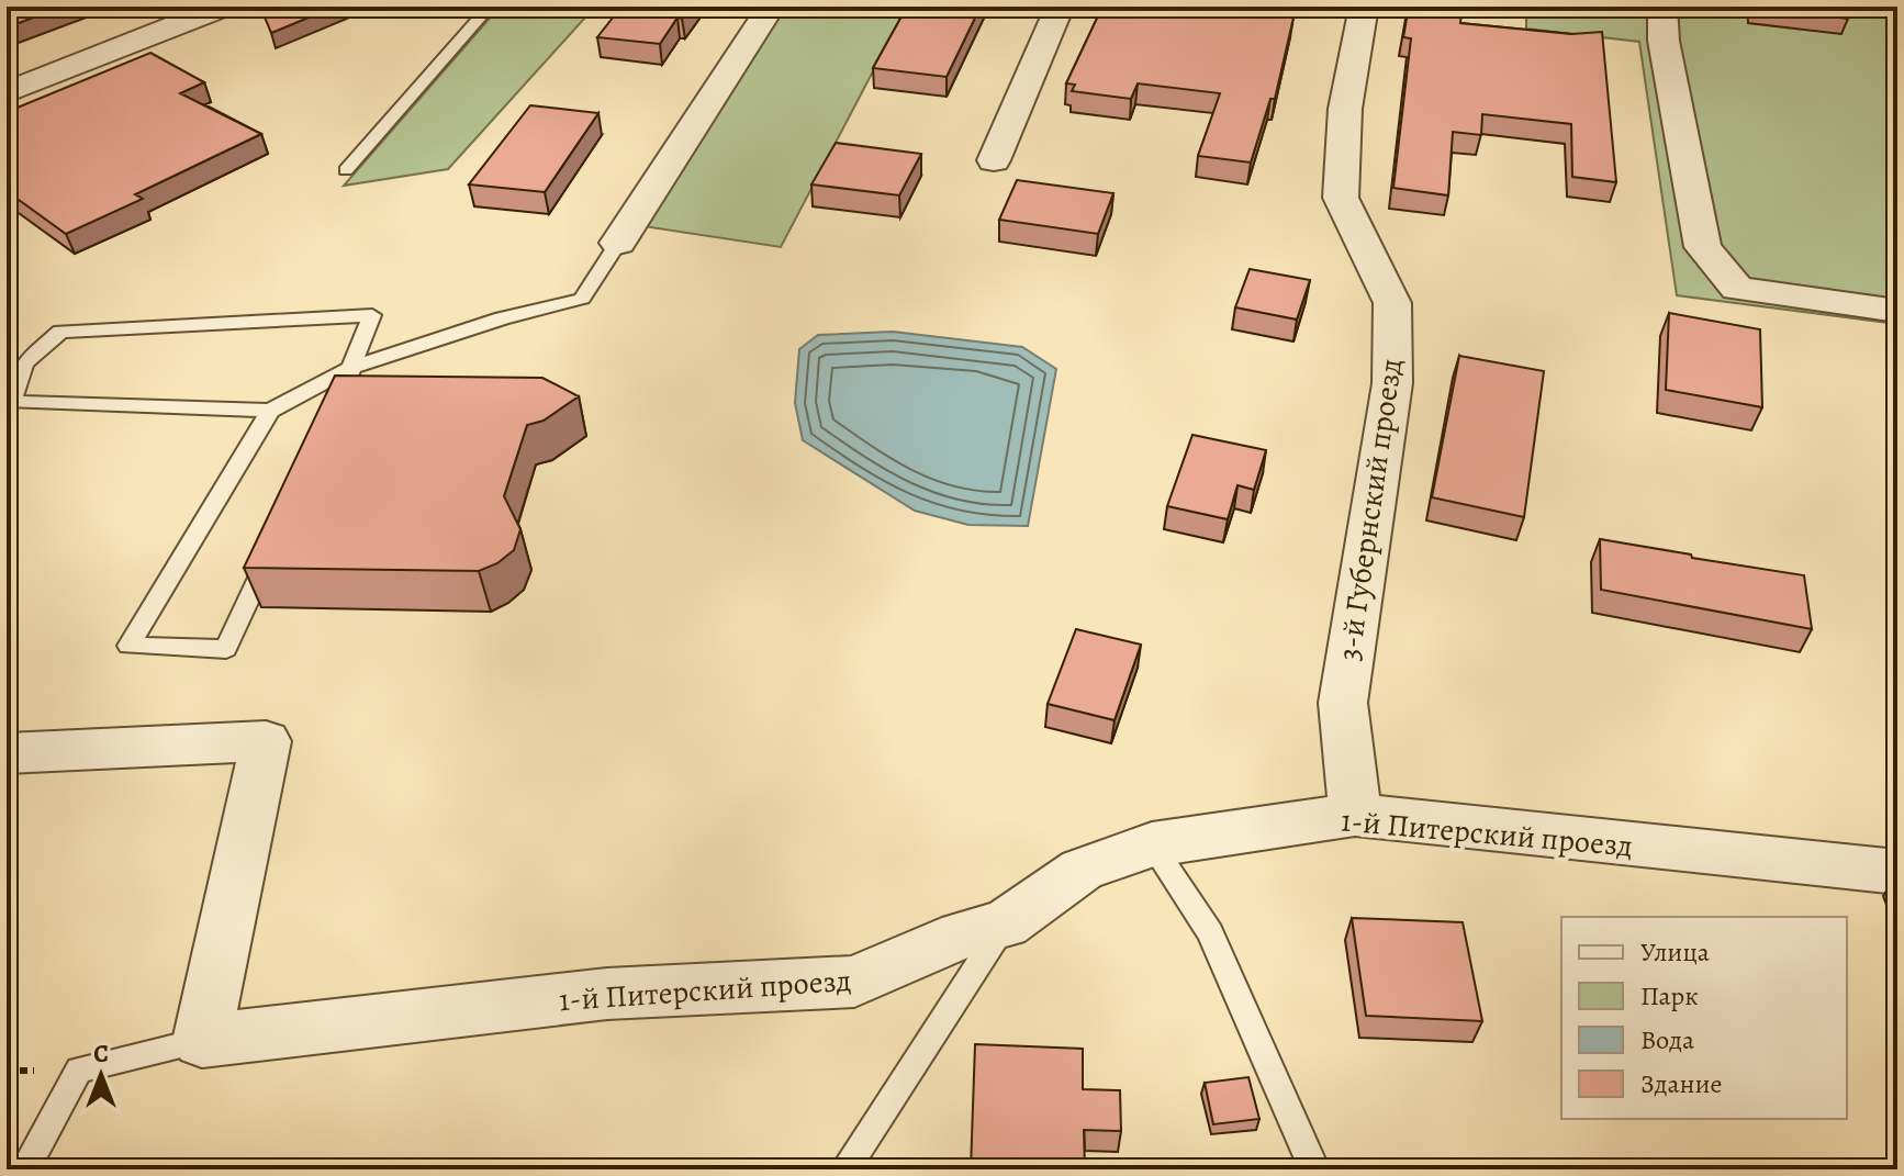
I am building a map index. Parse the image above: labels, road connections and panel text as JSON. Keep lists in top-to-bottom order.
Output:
{
  "streets": {
    "street": ["3-й Губернский проезд", "1-й Питерский проезд"]
  },
  "crossings": [
    ["3-й Губернский проезд", "1-й Питерский проезд"]
  ],
  "legend": [
    "Улица",
    "Парк",
    "Вода",
    "Здание"
  ],
  "north": "top"
}
